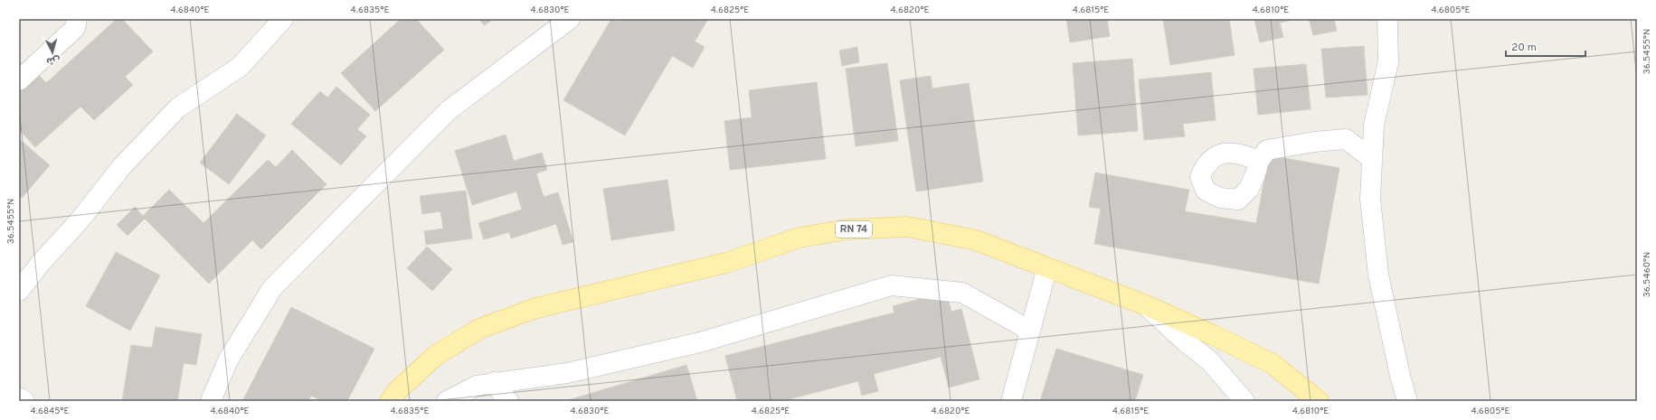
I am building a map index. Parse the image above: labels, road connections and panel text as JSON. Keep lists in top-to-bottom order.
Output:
{
  "streets": {
    "main road": ["RN 74"]
  },
  "scale_bar": "20 m",
  "north": "bottom",
  "coordinates": [
    "4.6840°E",
    "4.6835°E",
    "4.6830°E",
    "4.6825°E",
    "4.6820°E",
    "4.6815°E",
    "4.6810°E",
    "4.6805°E",
    "36.5455°N",
    "36.5460°N",
    "4.6845°E"
  ]
}
